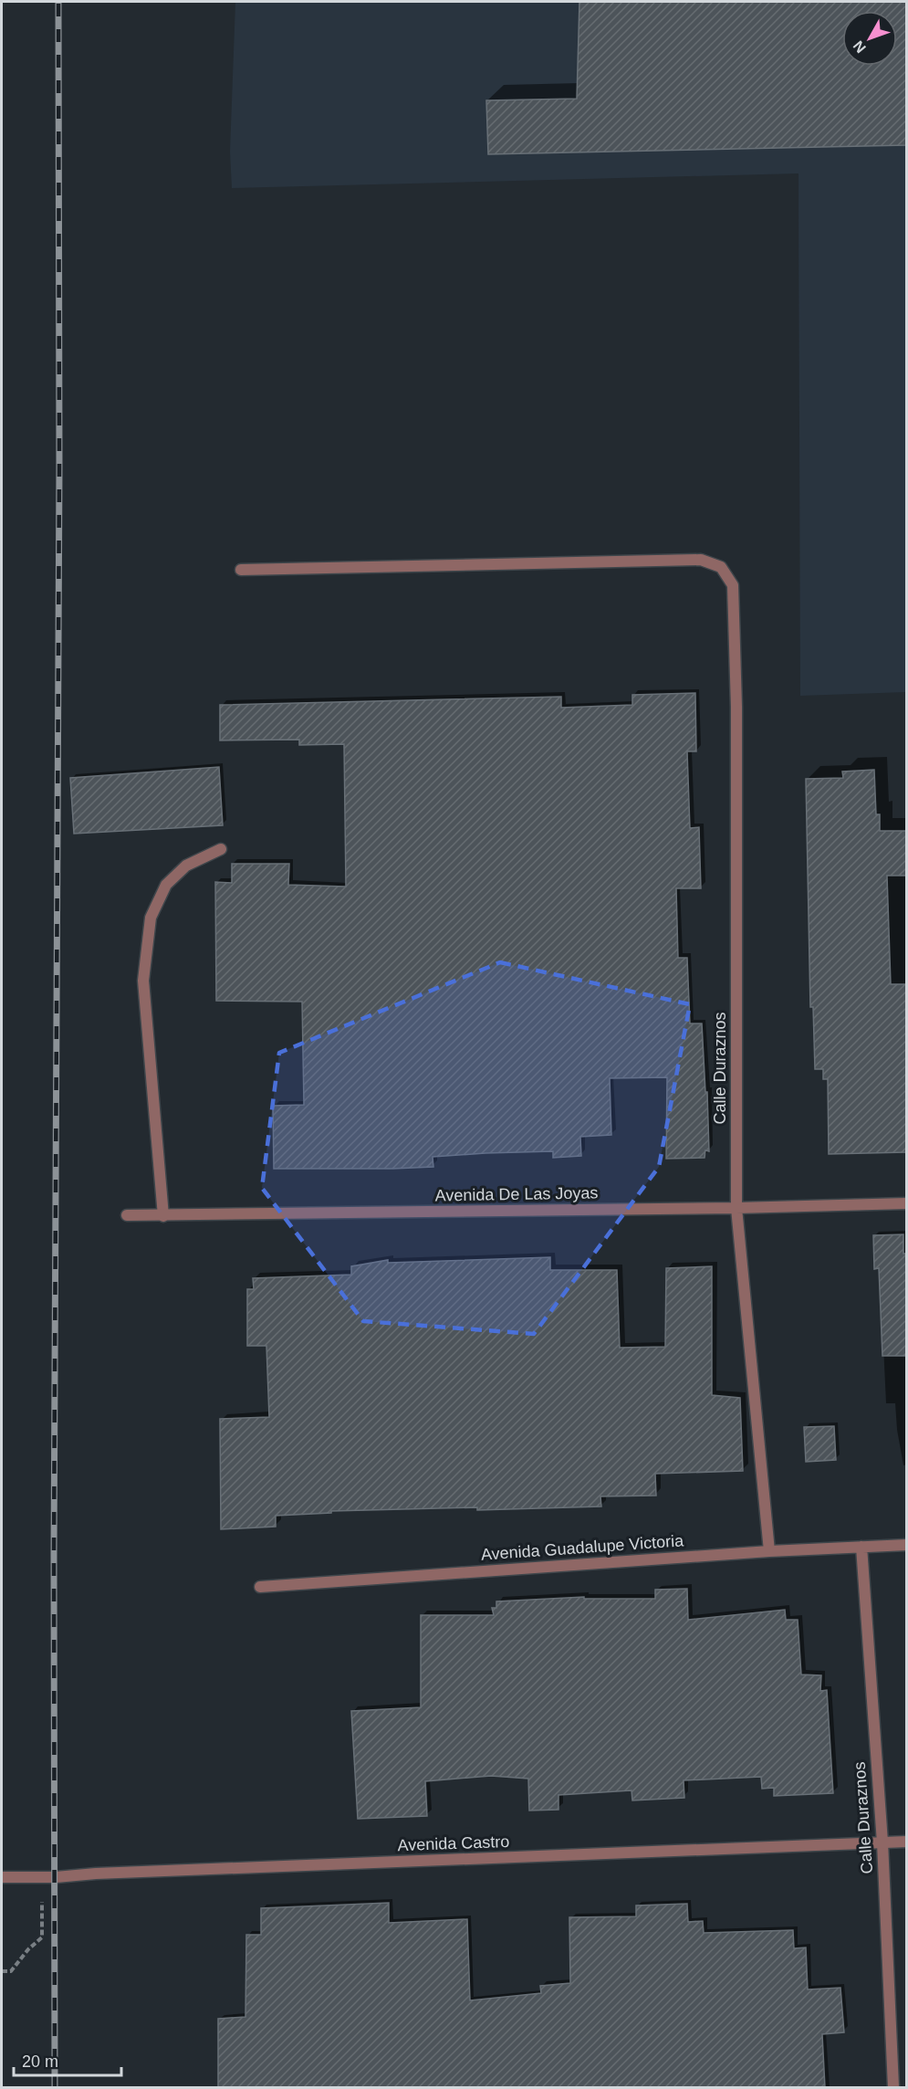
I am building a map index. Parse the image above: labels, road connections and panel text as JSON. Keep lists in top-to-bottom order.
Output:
{
  "streets": {
    "street": [
      "Calle Duraznos",
      "Avenida De Las Joyas",
      "Avenida Guadalupe Victoria",
      "Avenida Castro"
    ]
  },
  "crossings": [
    ["Calle Duraznos", "Avenida De Las Joyas"],
    ["Calle Duraznos", "Avenida Guadalupe Victoria"],
    ["Calle Duraznos", "Avenida Castro"]
  ],
  "scale_bar": "20 m",
  "north": "bottom left"
}
